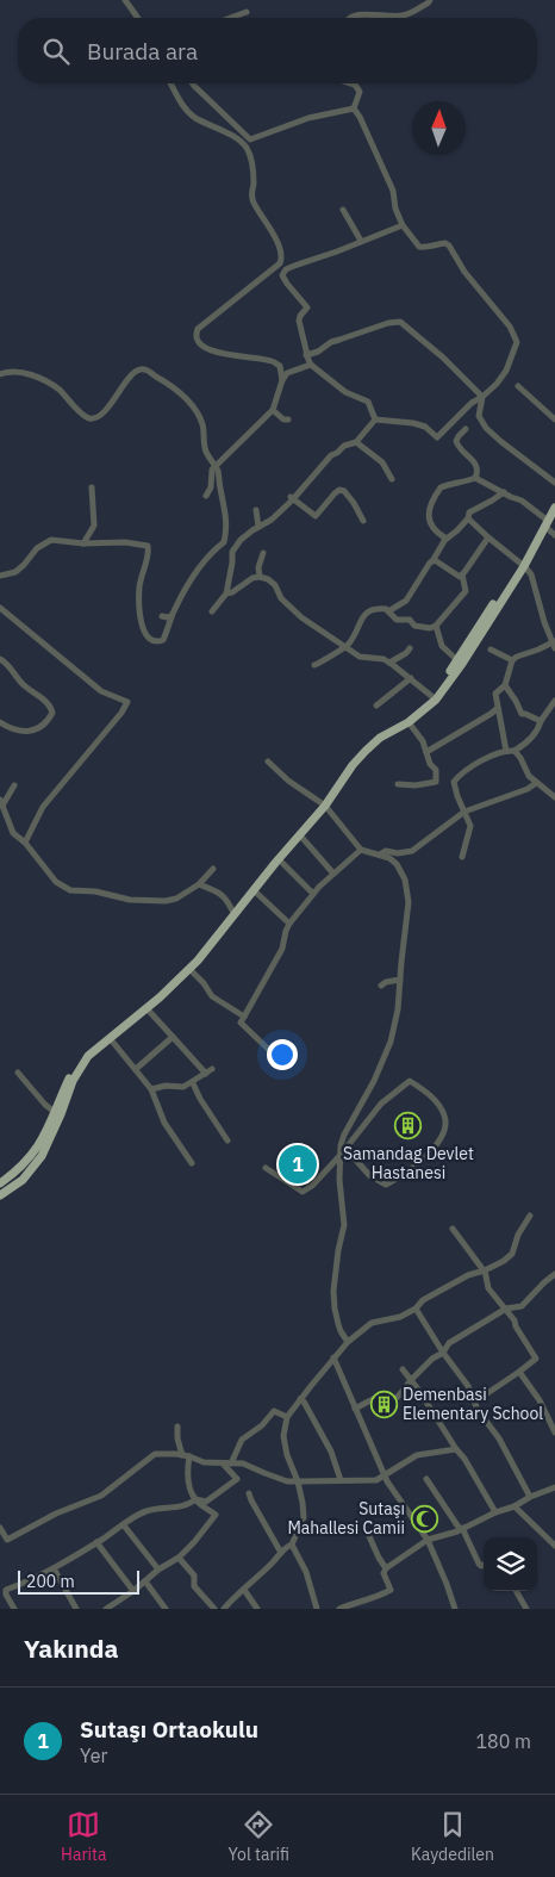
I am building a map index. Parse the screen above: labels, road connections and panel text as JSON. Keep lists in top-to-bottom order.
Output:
{
  "places": {
    "building": ["Samandag Devlet Hastanesi", "Demenbasi Elementary School"],
    "mosque": ["Sutaşı Mahallesi Camii"]
  },
  "scale_bar": "200 m",
  "north": "top",
  "page": {
    "search": "Burada ara",
    "pins": "1",
    "scale": "200 m",
    "heading": "Yakında",
    "list": [
      {
        "mark": "1",
        "name": "Sutaşı Ortaokulu",
        "note": "Yer",
        "value": "180 m"
      }
    ],
    "nav": ["Harita", "Yol tarifi", "Kaydedilen"]
  }
}
